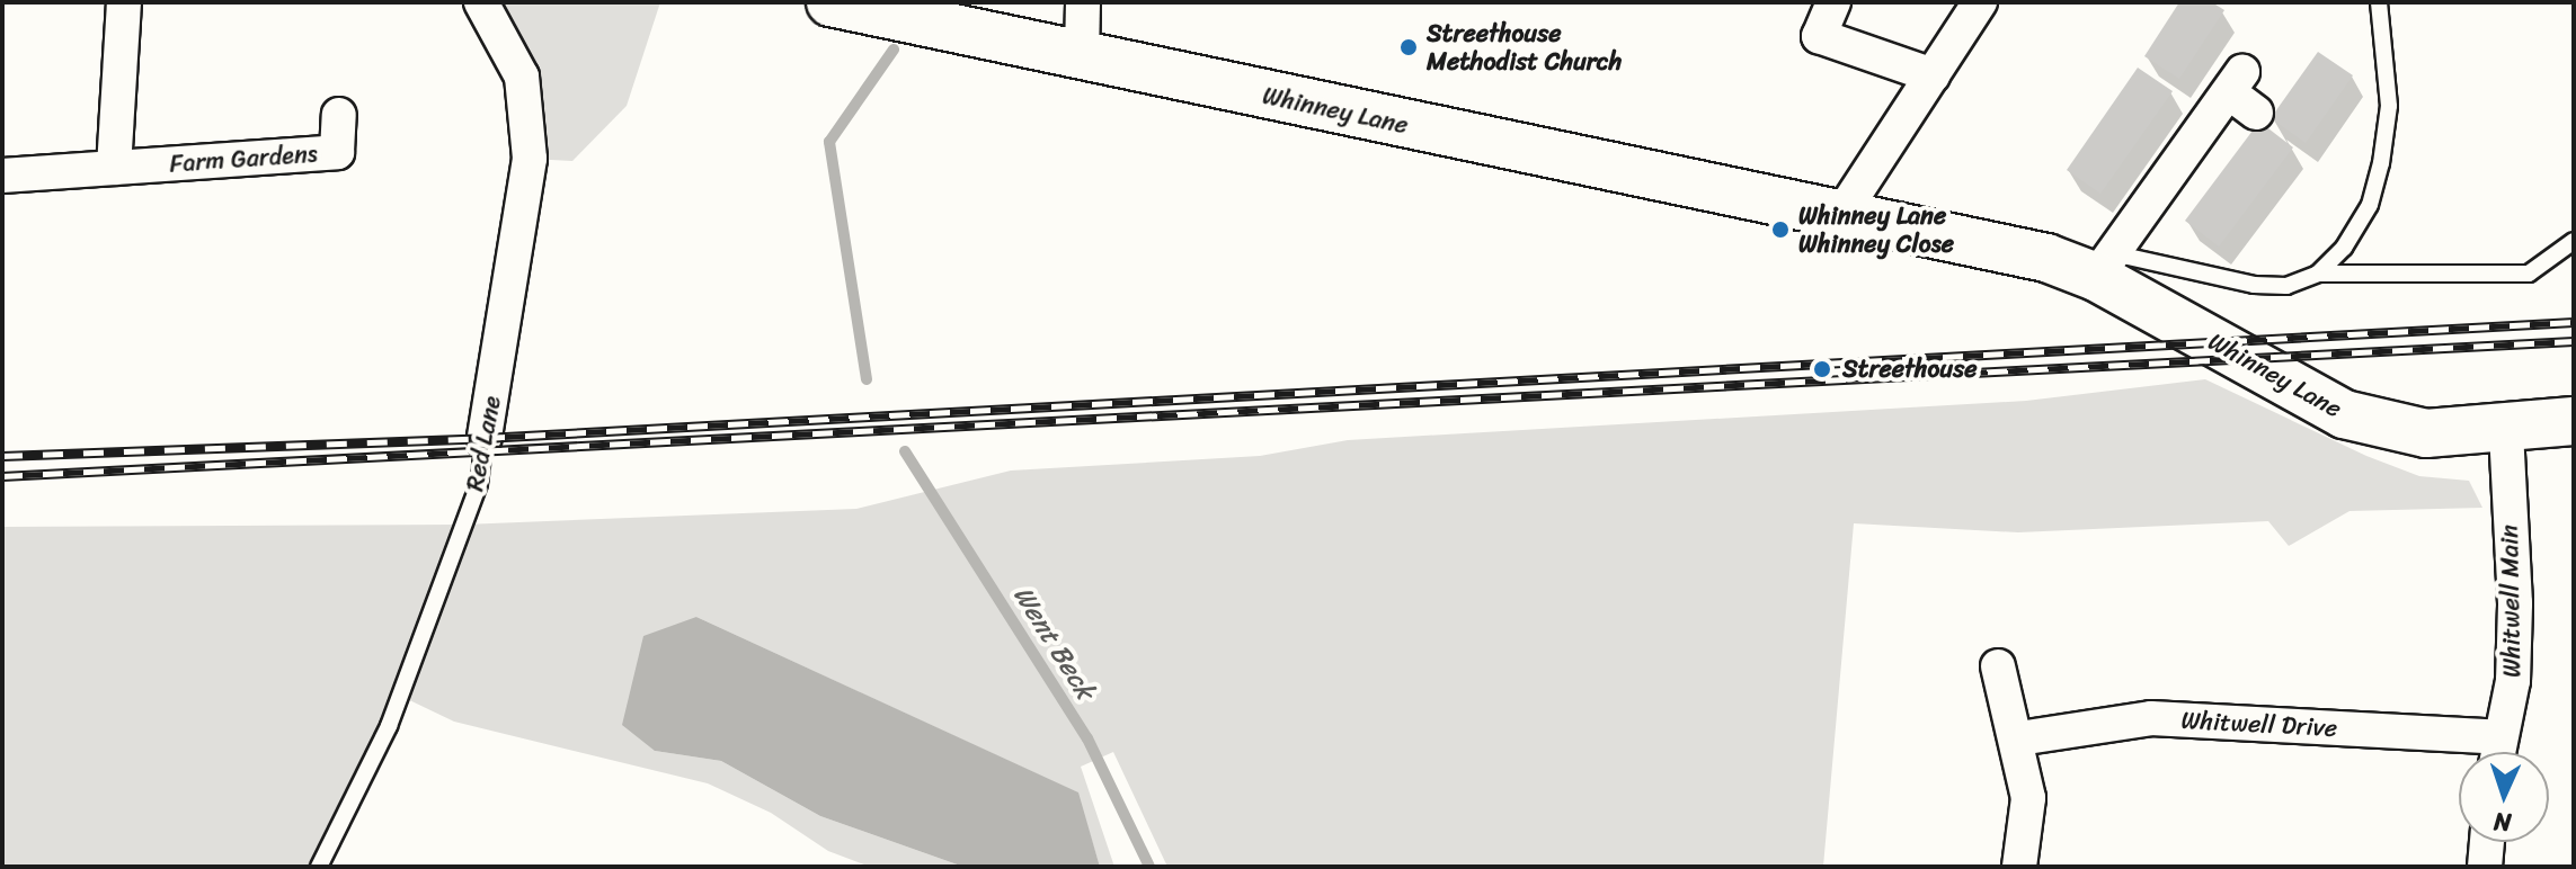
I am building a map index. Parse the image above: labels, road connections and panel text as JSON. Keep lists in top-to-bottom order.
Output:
{
  "streets": {
    "street": [
      "Whinney Lane",
      "Farm Gardens",
      "Red Lane",
      "Whitwell Main",
      "Whitwell Drive"
    ]
  },
  "crossings": [
    ["Whinney Lane", "Whitwell Main"]
  ],
  "water": ["Went Beck"],
  "places": ["Streethouse Methodist Church", "Whinney Lane Whinney Close", "Streethouse"],
  "north": "bottom"
}
